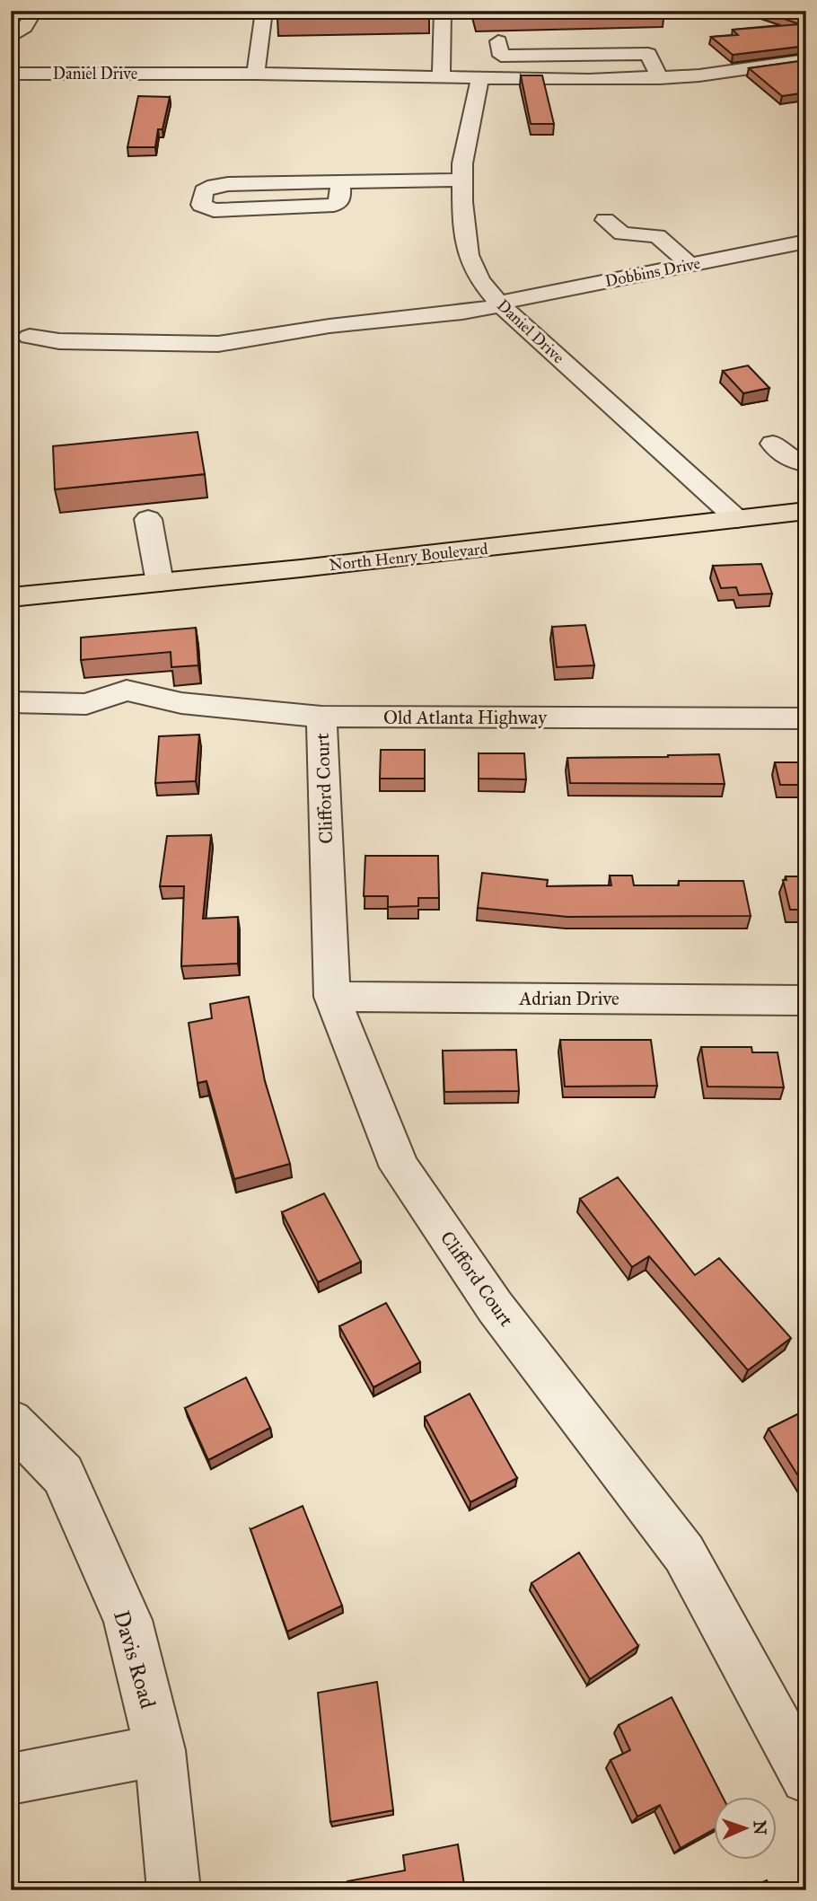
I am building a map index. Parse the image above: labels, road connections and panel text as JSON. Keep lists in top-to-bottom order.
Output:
{
  "streets": {
    "main road": ["North Henry Boulevard"],
    "street": [
      "Daniel Drive",
      "Dobbins Drive",
      "Old Atlanta Highway",
      "Clifford Court",
      "Adrian Drive",
      "Davis Road"
    ]
  },
  "crossings": [
    ["Daniel Drive", "Dobbins Drive"],
    ["Daniel Drive", "North Henry Boulevard"],
    ["Old Atlanta Highway", "Clifford Court"],
    ["Clifford Court", "Adrian Drive"]
  ],
  "north": "right"
}
